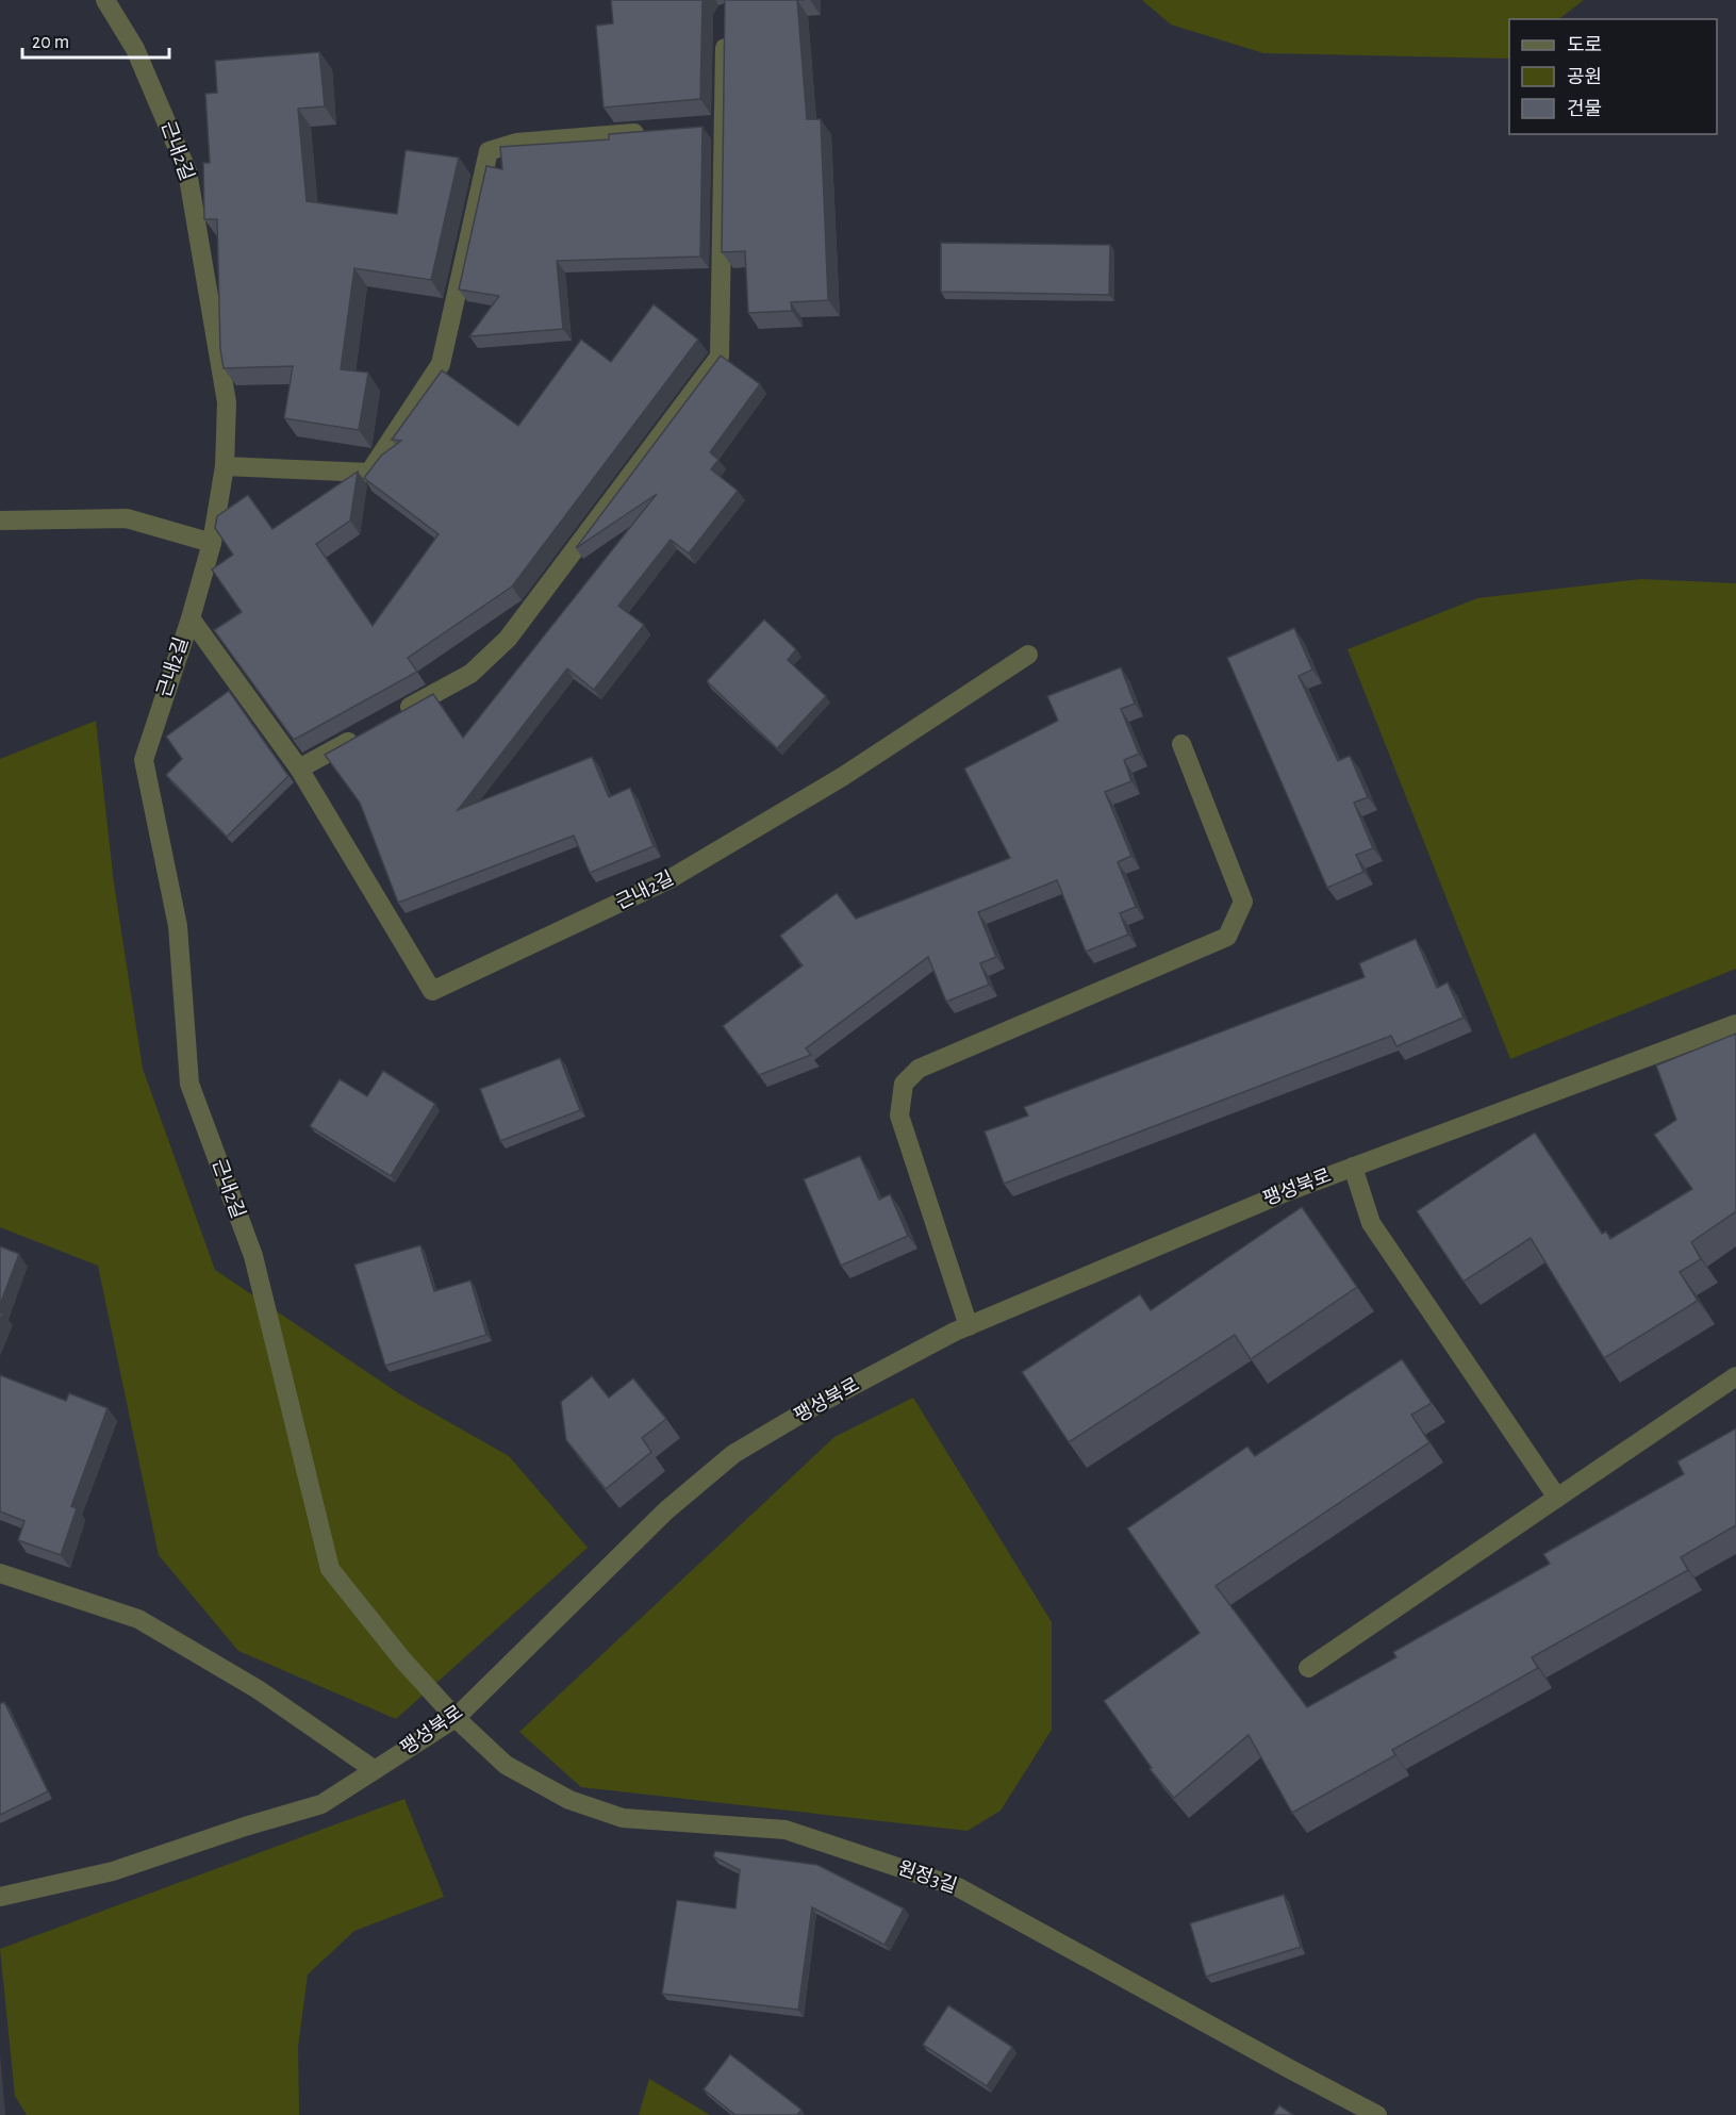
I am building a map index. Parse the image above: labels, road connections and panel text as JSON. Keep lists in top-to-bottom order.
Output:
{
  "streets": {
    "street": ["근내2길", "팽성북로", "원정3길"]
  },
  "crossings": [
    ["근내2길", "팽성북로"],
    ["근내2길", "원정3길"],
    ["팽성북로", "원정3길"]
  ],
  "legend": ["도로", "공원", "건물"],
  "scale_bar": "20 m"
}
